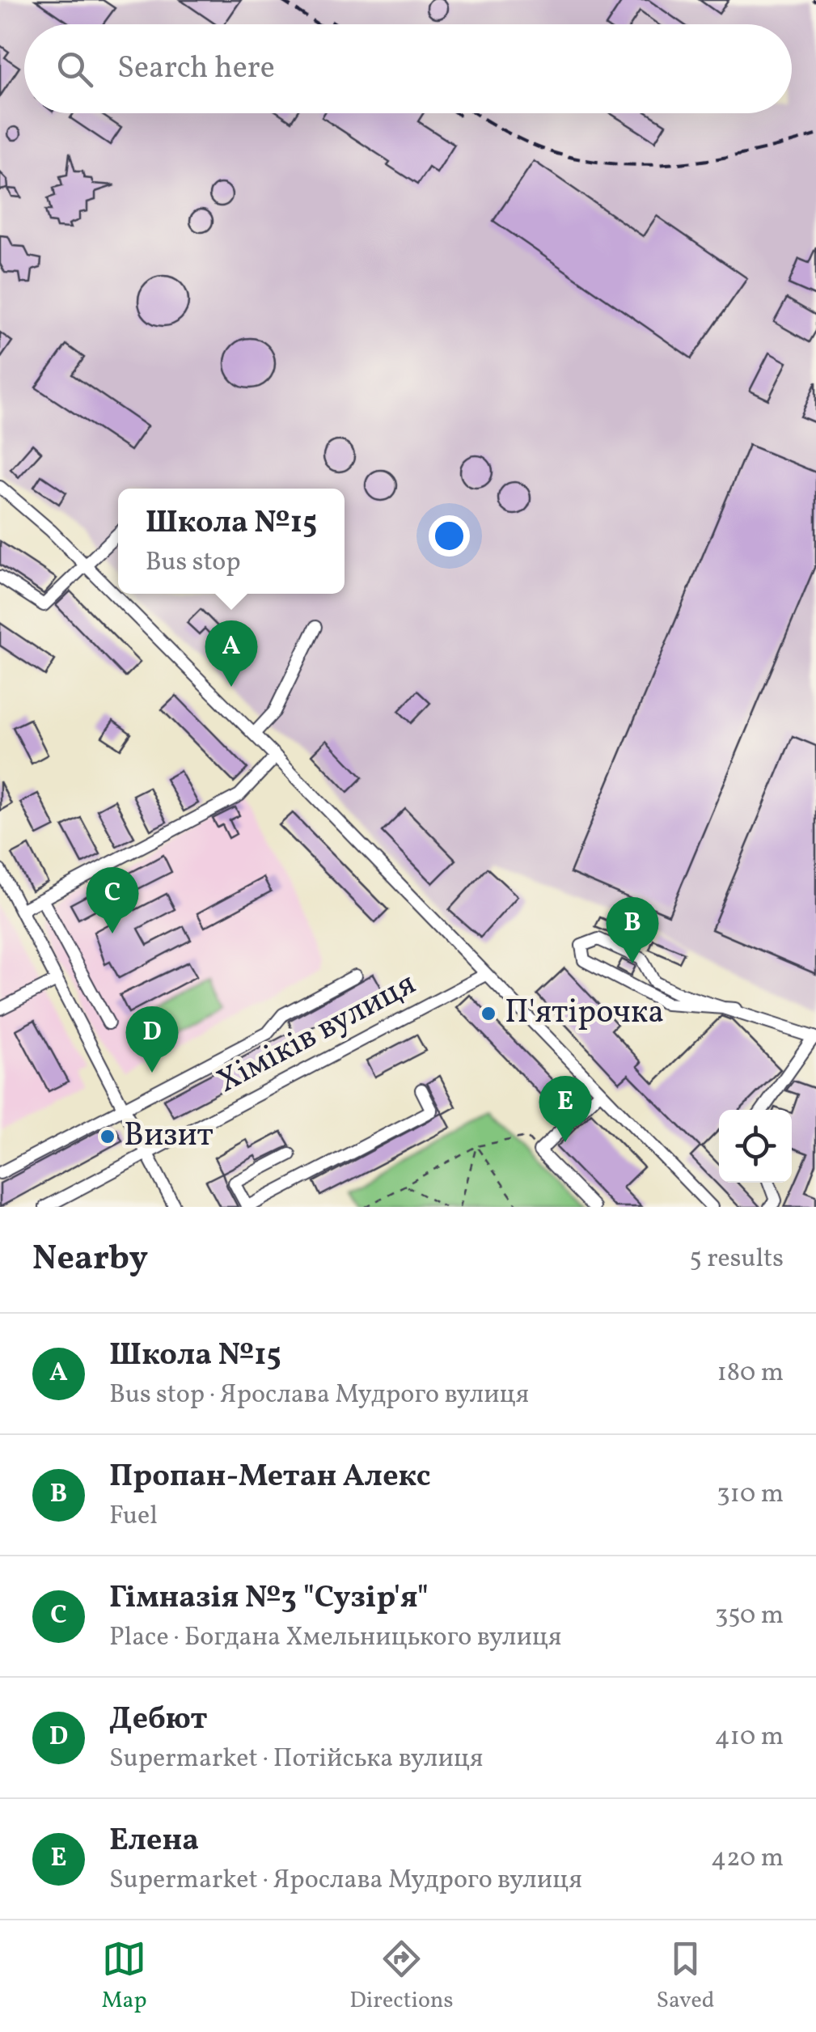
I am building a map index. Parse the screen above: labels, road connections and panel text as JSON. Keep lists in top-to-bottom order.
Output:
{
  "streets": {
    "street": ["Хіміків вулиця"]
  },
  "places": ["П'ятірочка", "Визит"],
  "page": {
    "search": "Search here",
    "popup": ["Школа №15", "Bus stop"],
    "pins": [
      "A",
      "C",
      "B",
      "D",
      "E"
    ],
    "heading": ["Nearby", "5 results"],
    "list": [
      {
        "mark": "A",
        "name": "Школа №15",
        "note": "Bus stop · Ярослава Мудрого вулиця",
        "value": "180 m"
      },
      {
        "mark": "B",
        "name": "Пропан-Метан Алекс",
        "note": "Fuel",
        "value": "310 m"
      },
      {
        "mark": "C",
        "name": "Гімназія №3 \"Сузір'я\"",
        "note": "Place · Богдана Хмельницького вулиця",
        "value": "350 m"
      },
      {
        "mark": "D",
        "name": "Дебют",
        "note": "Supermarket · Потійська вулиця",
        "value": "410 m"
      },
      {
        "mark": "E",
        "name": "Елена",
        "note": "Supermarket · Ярослава Мудрого вулиця",
        "value": "420 m"
      }
    ],
    "nav": ["Map", "Directions", "Saved"]
  }
}
